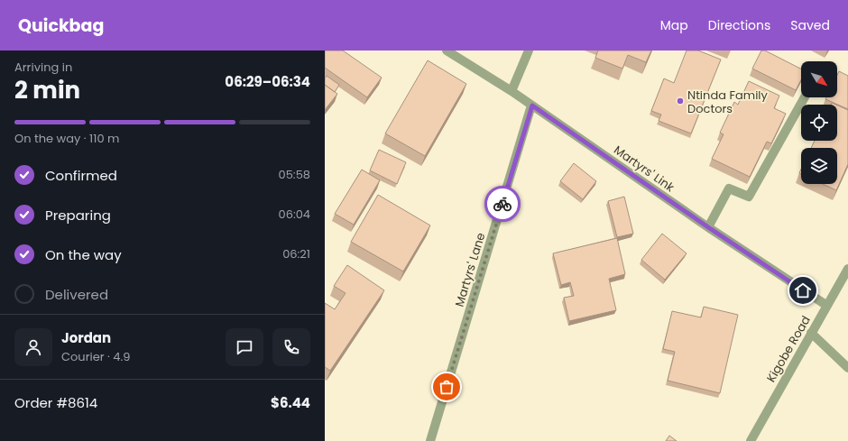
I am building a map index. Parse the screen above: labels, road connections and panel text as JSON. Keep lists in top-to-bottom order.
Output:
{
  "streets": {
    "street": ["Martyrs' Link", "Martyrs' Lane", "Kigobe Road"]
  },
  "crossings": [
    ["Martyrs' Link", "Martyrs' Lane"],
    ["Martyrs' Link", "Kigobe Road"]
  ],
  "places": ["Ntinda Family Doctors"],
  "north": "bottom right",
  "page": {
    "header": "Quickbag",
    "nav": ["Map", "Directions", "Saved"],
    "heading": ["2 min", "Arriving in", "06:29–06:34"],
    "panel": [
      "Jordan",
      "Courier · 4.9",
      "Order #8614",
      "$6.44"
    ],
    "bar": "On the way · 110 m",
    "list": [
      ["Confirmed", "05:58"],
      ["Preparing", "06:04"],
      ["On the way", "06:21"],
      "Delivered"
    ]
  }
}
